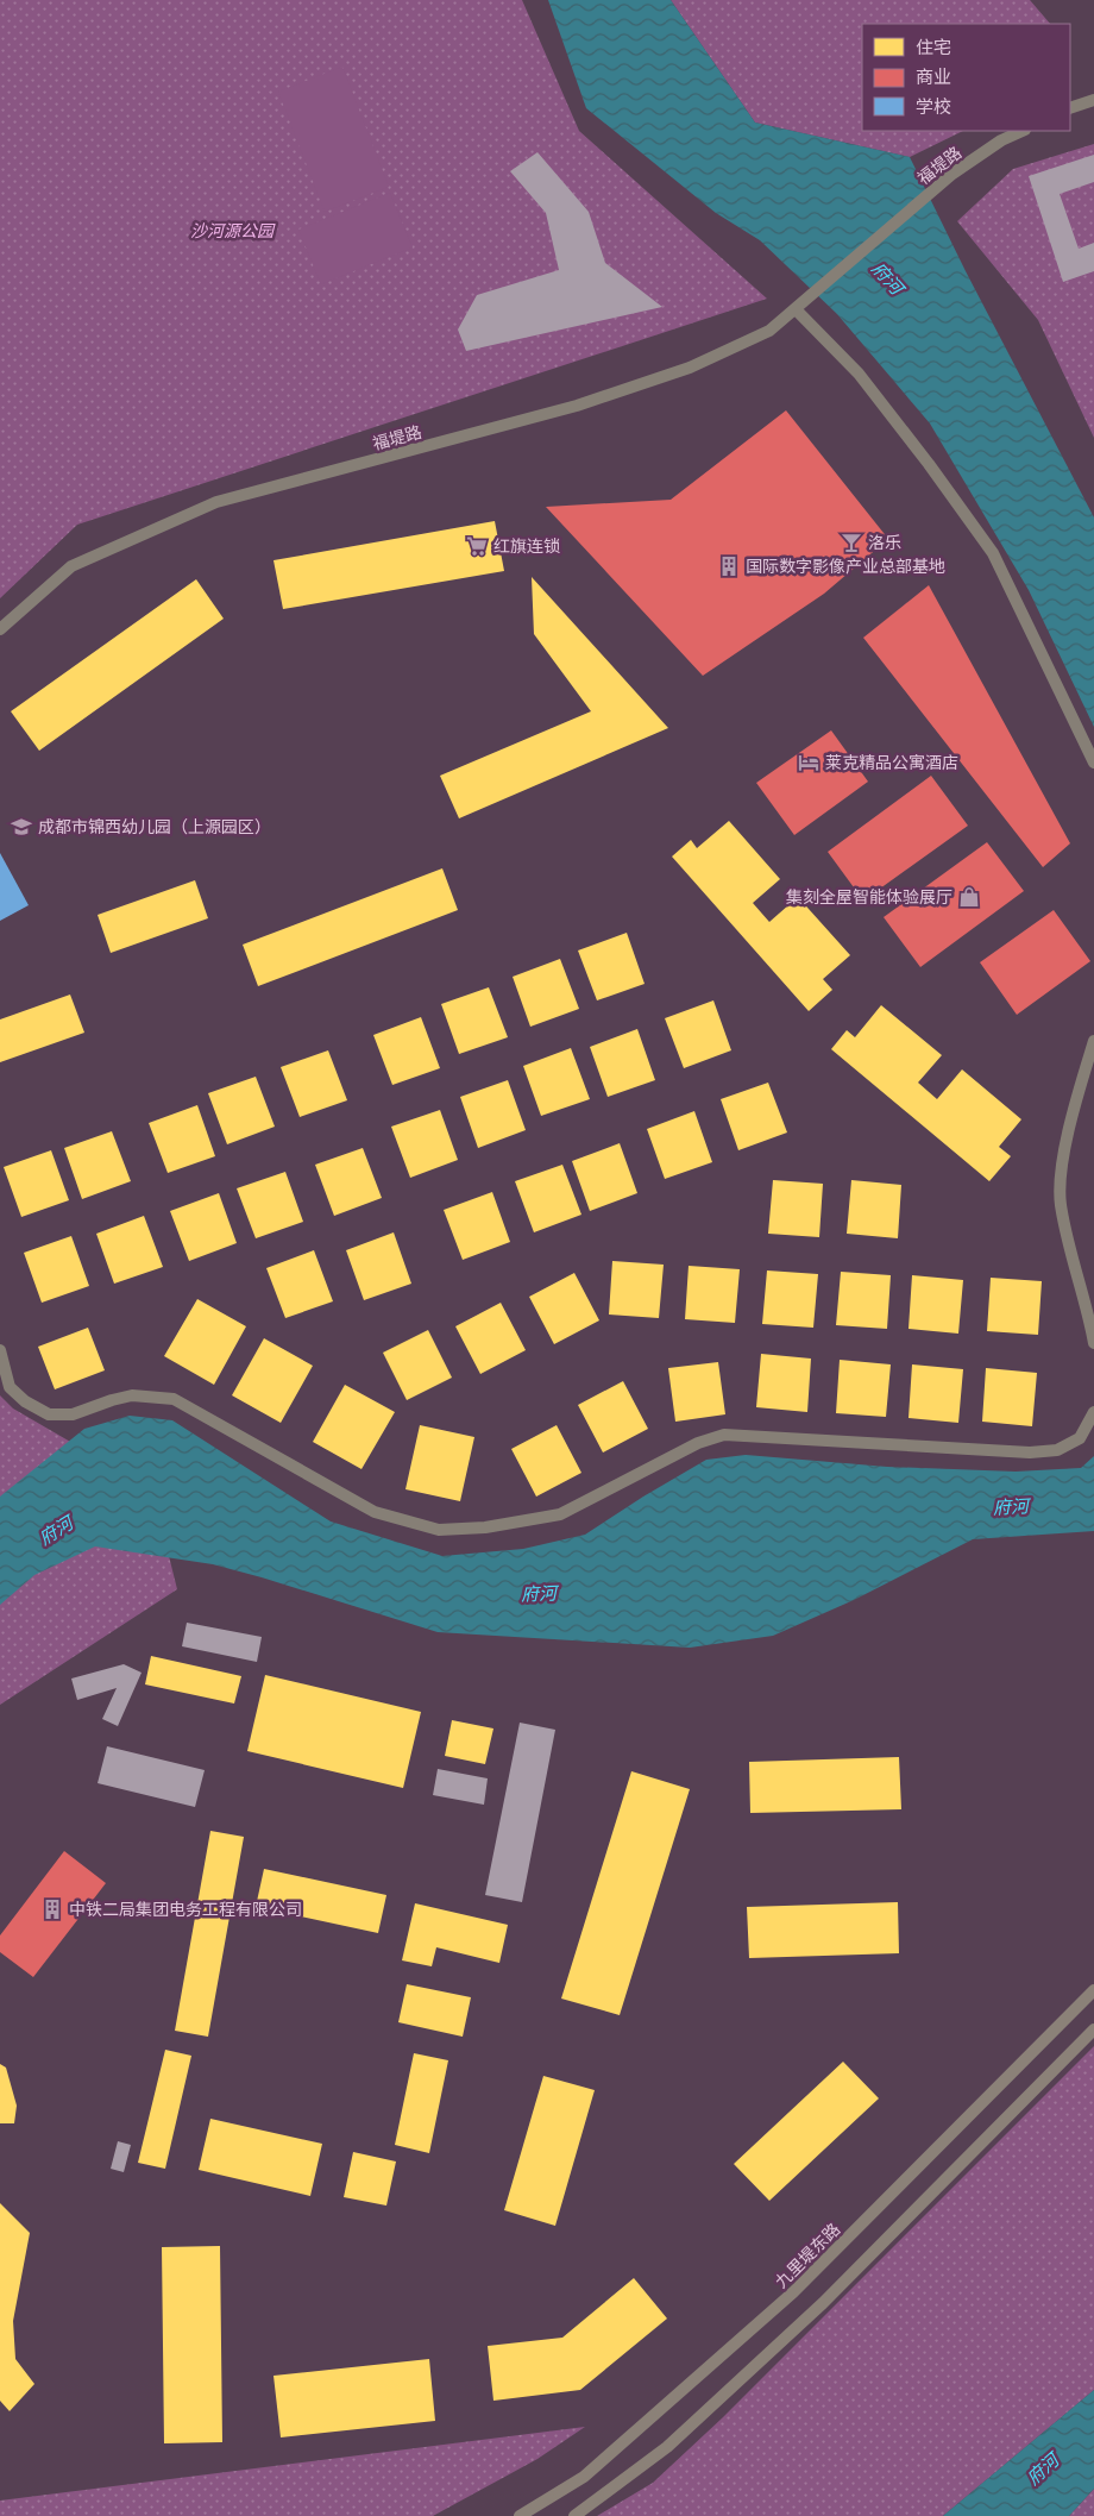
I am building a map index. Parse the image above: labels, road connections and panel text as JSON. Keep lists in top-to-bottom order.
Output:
{
  "streets": {
    "main road": ["九里堤东路"],
    "street": ["福堤路"]
  },
  "water": ["府河"],
  "parks": ["沙河源公园"],
  "places": {
    "bar": ["洛乐"],
    "supermarket": ["红旗连锁"],
    "building": ["国际数字影像产业总部基地", "中铁二局集团电务工程有限公司"],
    "hotel": ["莱克精品公寓酒店"],
    "school or university": ["成都市锦西幼儿园（上源园区）"],
    "shop": ["集刻全屋智能体验展厅"]
  },
  "legend": ["住宅", "商业", "学校"]
}
